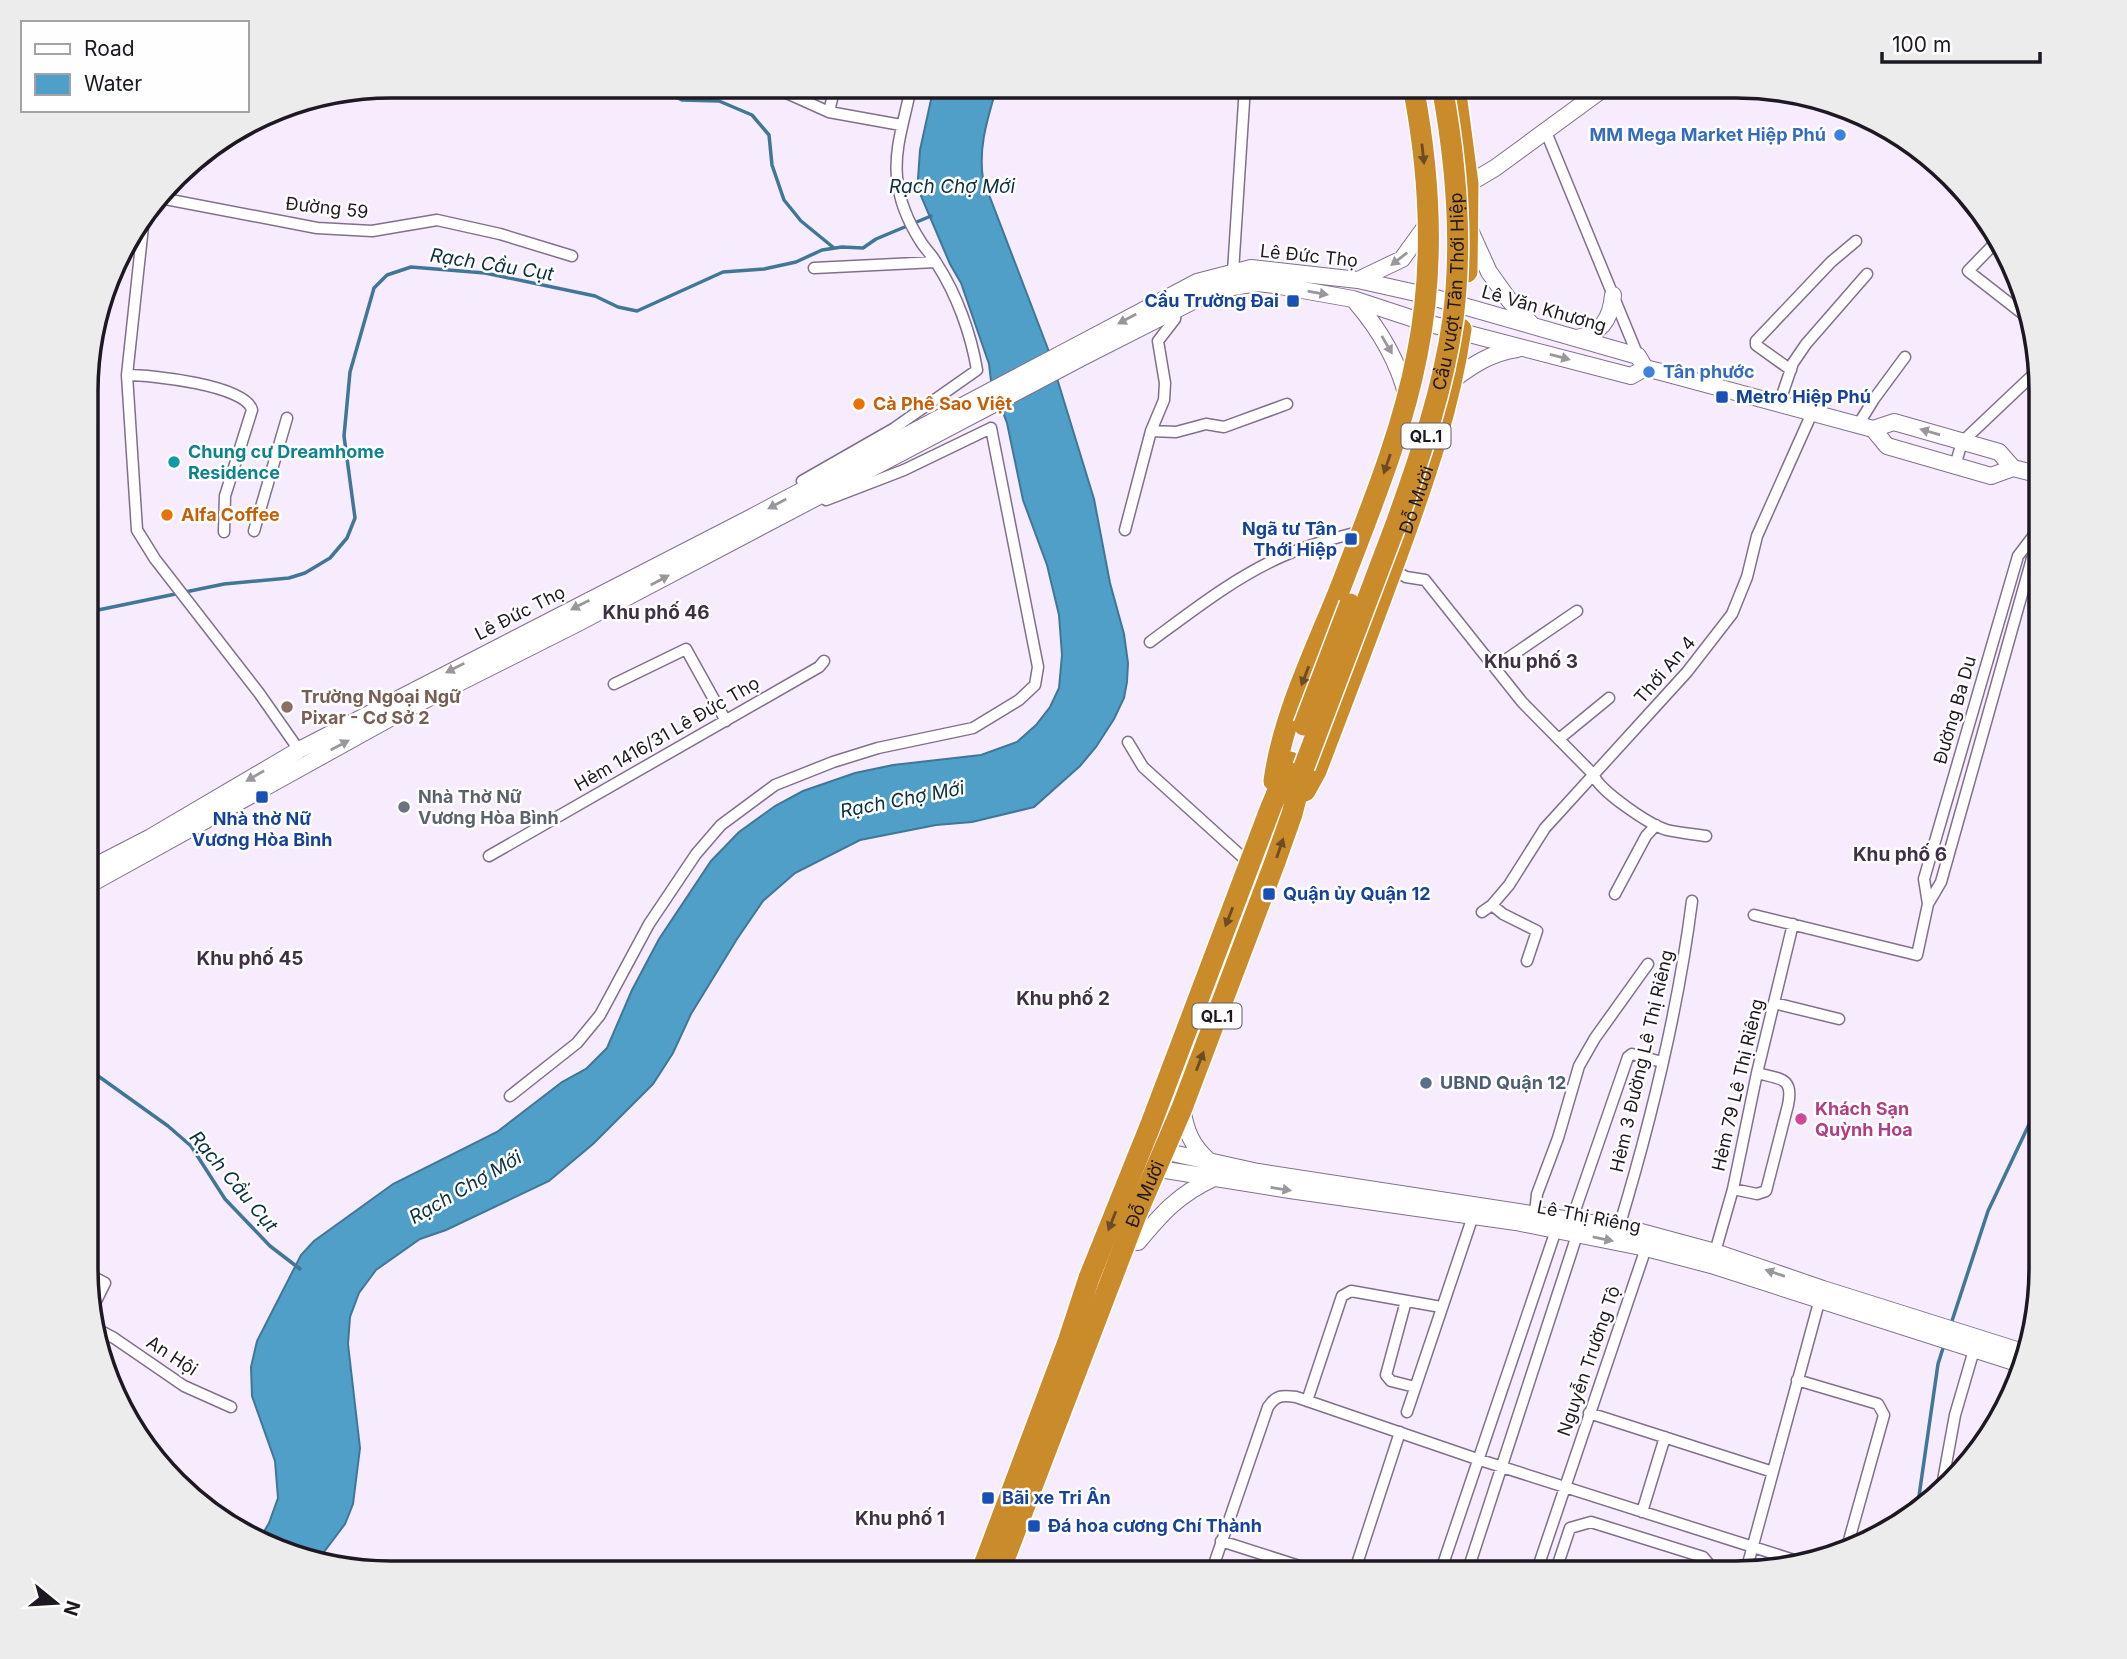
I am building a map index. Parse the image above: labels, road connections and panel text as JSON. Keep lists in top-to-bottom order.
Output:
{
  "streets": {
    "highway": ["Cầu vượt Tân Thới Hiệp", "QL.1", "Đỗ Mười"],
    "main road": ["Lê Đức Thọ", "Lê Văn Khương", "Lê Thị Riêng"],
    "street": [
      "Đường 59",
      "Thới An 4",
      "Đường Ba Du",
      "Hẻm 1416/31 Lê Đức Thọ",
      "Hẻm 3 Đường Lê Thị Riêng",
      "Hẻm 79 Lê Thị Riêng",
      "An Hội",
      "Nguyễn Trường Tộ"
    ]
  },
  "crossings": [
    ["Lê Đức Thọ", "Lê Văn Khương"],
    ["Lê Đức Thọ", "Đỗ Mười"],
    ["Cầu vượt Tân Thới Hiệp", "Đỗ Mười"],
    ["Lê Văn Khương", "Đỗ Mười"],
    ["Lê Văn Khương", "Thới An 4"],
    ["QL.1", "Đỗ Mười"],
    ["Đỗ Mười", "Lê Thị Riêng"],
    ["Đường Ba Du", "Hẻm 79 Lê Thị Riêng"],
    ["Hẻm 3 Đường Lê Thị Riêng", "Lê Thị Riêng"],
    ["Hẻm 79 Lê Thị Riêng", "Lê Thị Riêng"],
    ["Lê Thị Riêng", "Nguyễn Trường Tộ"]
  ],
  "districts": [
    "Khu phố 46",
    "Khu phố 3",
    "Khu phố 6",
    "Khu phố 45",
    "Khu phố 2",
    "Khu phố 1"
  ],
  "water": ["Rạch Chợ Mới", "Rạch Cầu Cụt"],
  "places": {
    "other": [
      "MM Mega Market Hiệp Phú",
      "Tân phước",
      "Cà Phê Sao Việt",
      "Chung cư Dreamhome Residence",
      "Alfa Coffee",
      "Trường Ngoại Ngữ Pixar - Cơ Sở 2",
      "Nhà Thờ Nữ Vương Hòa Bình",
      "UBND Quận 12",
      "Khách Sạn Quỳnh Hoa"
    ],
    "transit": [
      "Cầu Trường Đai",
      "Metro Hiệp Phú",
      "Ngã tư Tân Thới Hiệp",
      "Nhà thờ Nữ Vương Hòa Bình",
      "Quận ủy Quận 12",
      "Bãi xe Tri Ân",
      "Đá hoa cương Chí Thành"
    ]
  },
  "legend": ["Road", "Water"],
  "scale_bar": "100 m",
  "north": "right"
}
